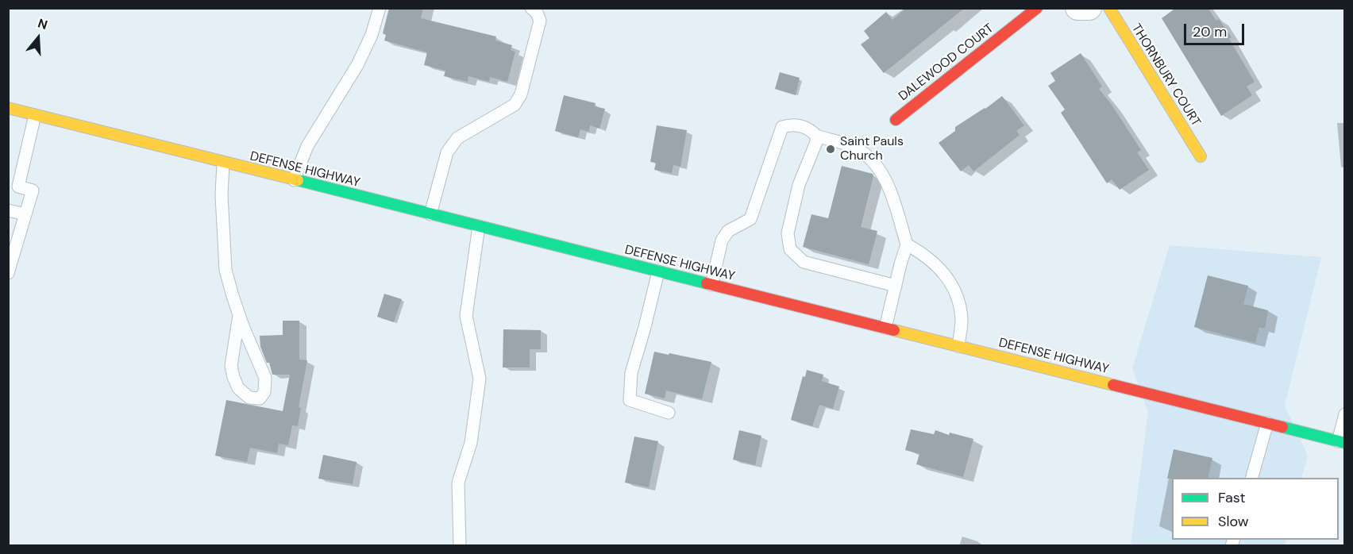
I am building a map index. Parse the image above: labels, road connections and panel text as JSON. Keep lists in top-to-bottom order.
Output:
{
  "streets": {
    "main road": ["DALEWOOD COURT", "THORNBURY COURT", "DEFENSE HIGHWAY"]
  },
  "places": ["Saint Pauls Church"],
  "legend": ["Fast", "Slow"],
  "scale_bar": "20 m",
  "north": "top"
}
